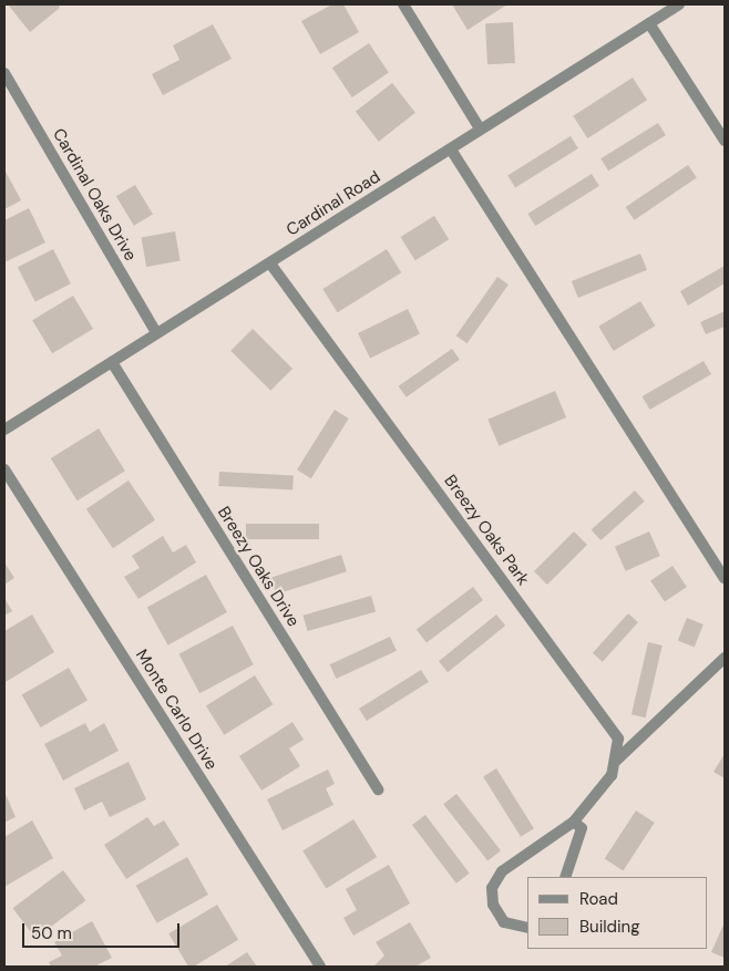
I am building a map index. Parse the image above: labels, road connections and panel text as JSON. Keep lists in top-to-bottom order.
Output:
{
  "streets": {
    "street": [
      "Cardinal Oaks Drive",
      "Cardinal Road",
      "Breezy Oaks Park",
      "Breezy Oaks Drive",
      "Monte Carlo Drive"
    ]
  },
  "crossings": [
    ["Cardinal Oaks Drive", "Cardinal Road"],
    ["Cardinal Road", "Breezy Oaks Park"],
    ["Cardinal Road", "Breezy Oaks Drive"]
  ],
  "legend": ["Road", "Building"],
  "scale_bar": "50 m"
}
